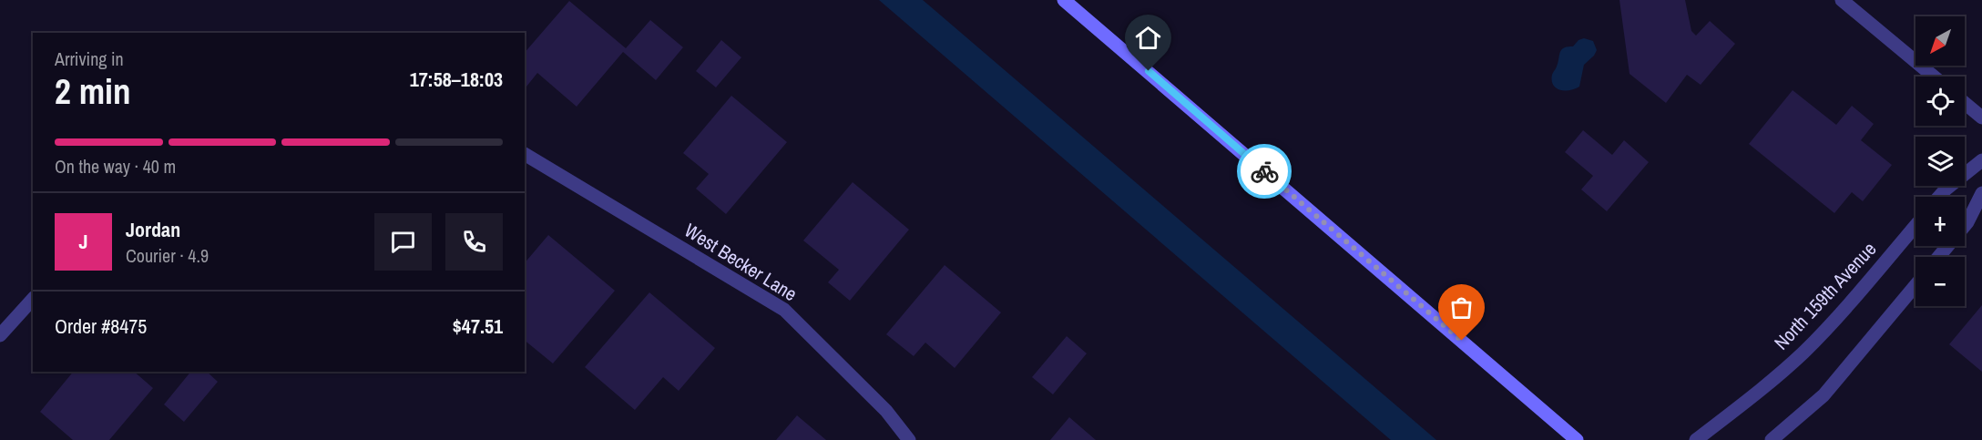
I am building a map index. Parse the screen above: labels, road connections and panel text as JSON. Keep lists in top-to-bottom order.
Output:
{
  "streets": {
    "street": ["West Becker Lane", "North 159th Avenue"]
  },
  "north": "bottom left",
  "page": {
    "map_buttons": ["+", "−"],
    "heading": ["2 min", "Arriving in", "17:58–18:03"],
    "panel": [
      "Jordan",
      "Courier · 4.9",
      "Order #8475",
      "$47.51"
    ],
    "bar": "On the way · 40 m",
    "round": "J"
  }
}
